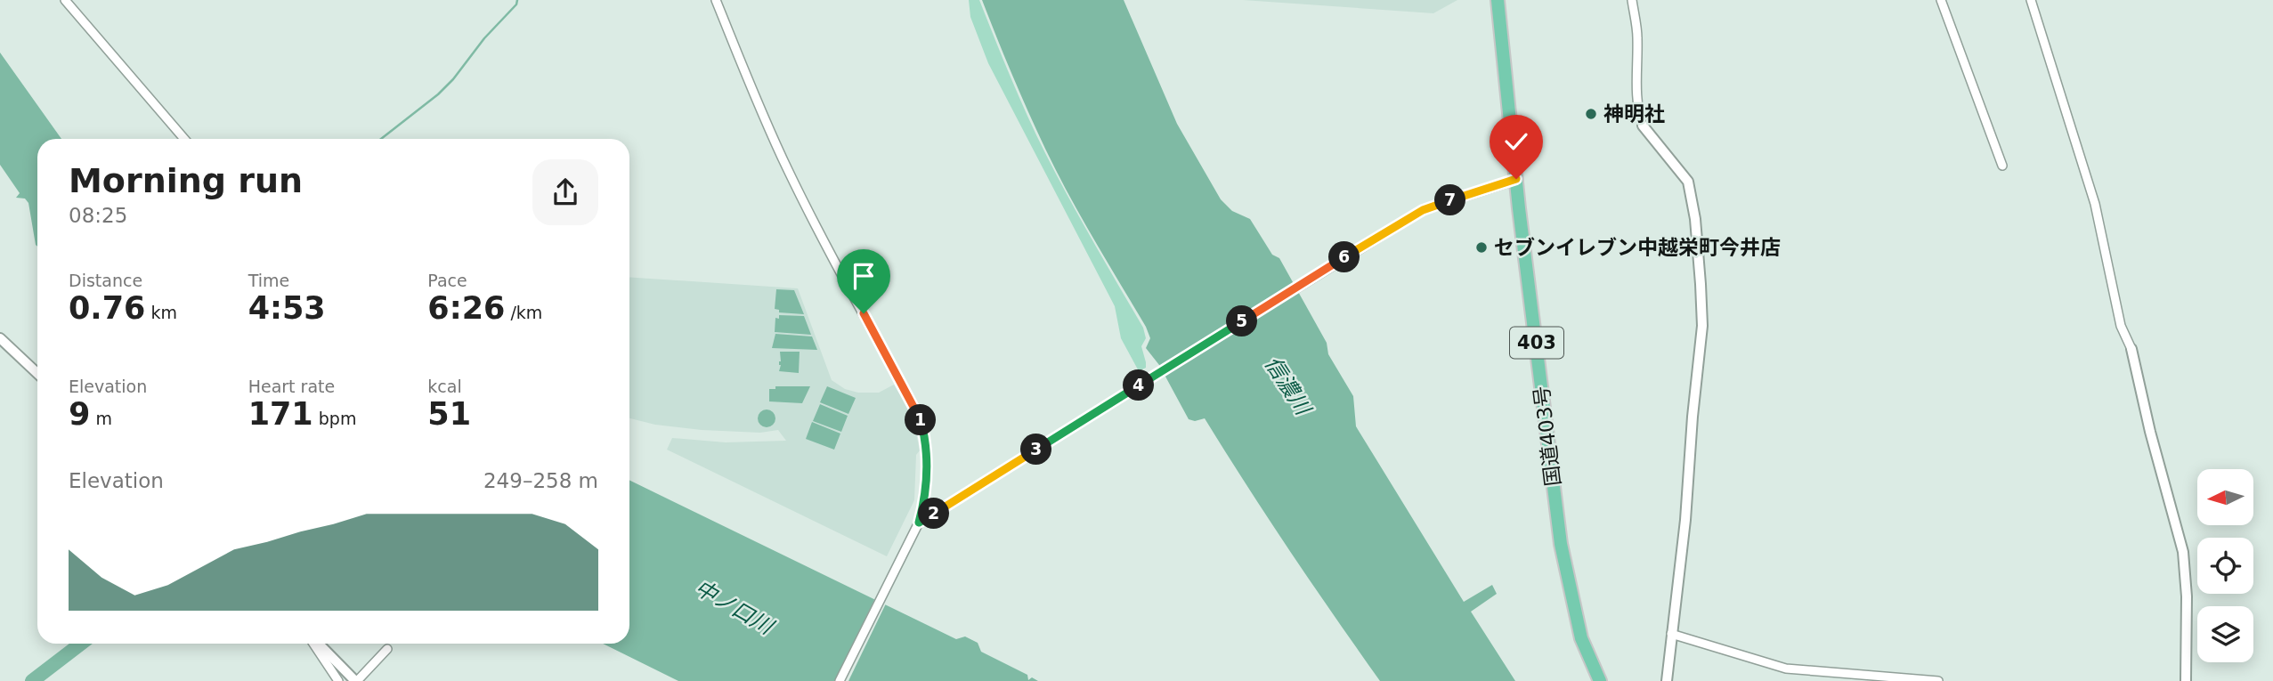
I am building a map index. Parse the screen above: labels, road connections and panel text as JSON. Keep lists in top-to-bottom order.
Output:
{
  "streets": {
    "highway": ["403", "国道403号"]
  },
  "water": ["信濃川", "中ノ口川"],
  "places": ["神明社", "セブンイレブン中越栄町今井店"],
  "north": "left",
  "page": {
    "heading": ["Morning run", "08:25"],
    "pins": [
      "7",
      "6",
      "5",
      "4",
      "1",
      "3",
      "2"
    ],
    "stats": [
      ["Distance", "0.76 km"],
      ["Time", "4:53"],
      ["Pace", "6:26 /km"],
      ["Elevation", "9 m"],
      ["Heart rate", "171 bpm"],
      ["kcal", "51"]
    ],
    "chart": ["Elevation", "249–258 m"]
  }
}
